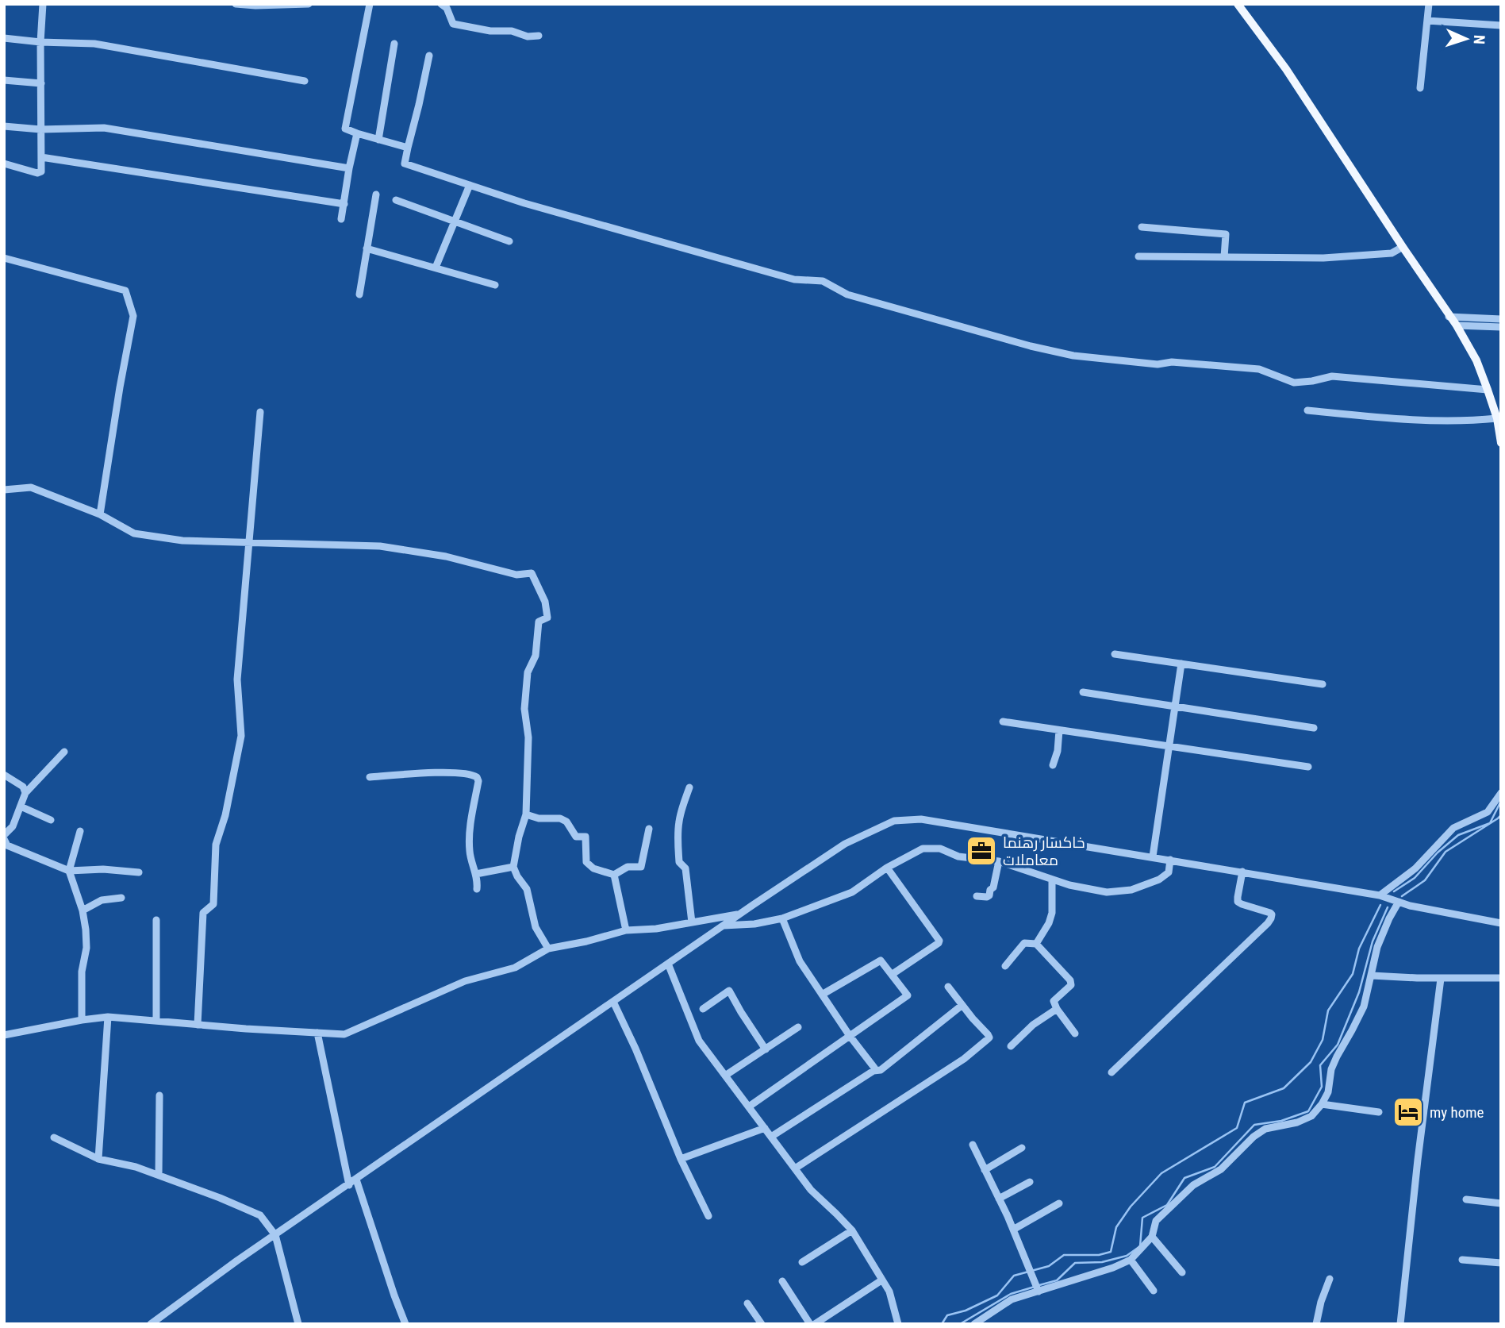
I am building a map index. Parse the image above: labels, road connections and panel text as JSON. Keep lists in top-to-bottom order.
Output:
{
  "places": {
    "office": ["خاکسار رهنما معاملات"],
    "hotel": ["my home"]
  },
  "north": "right"
}
